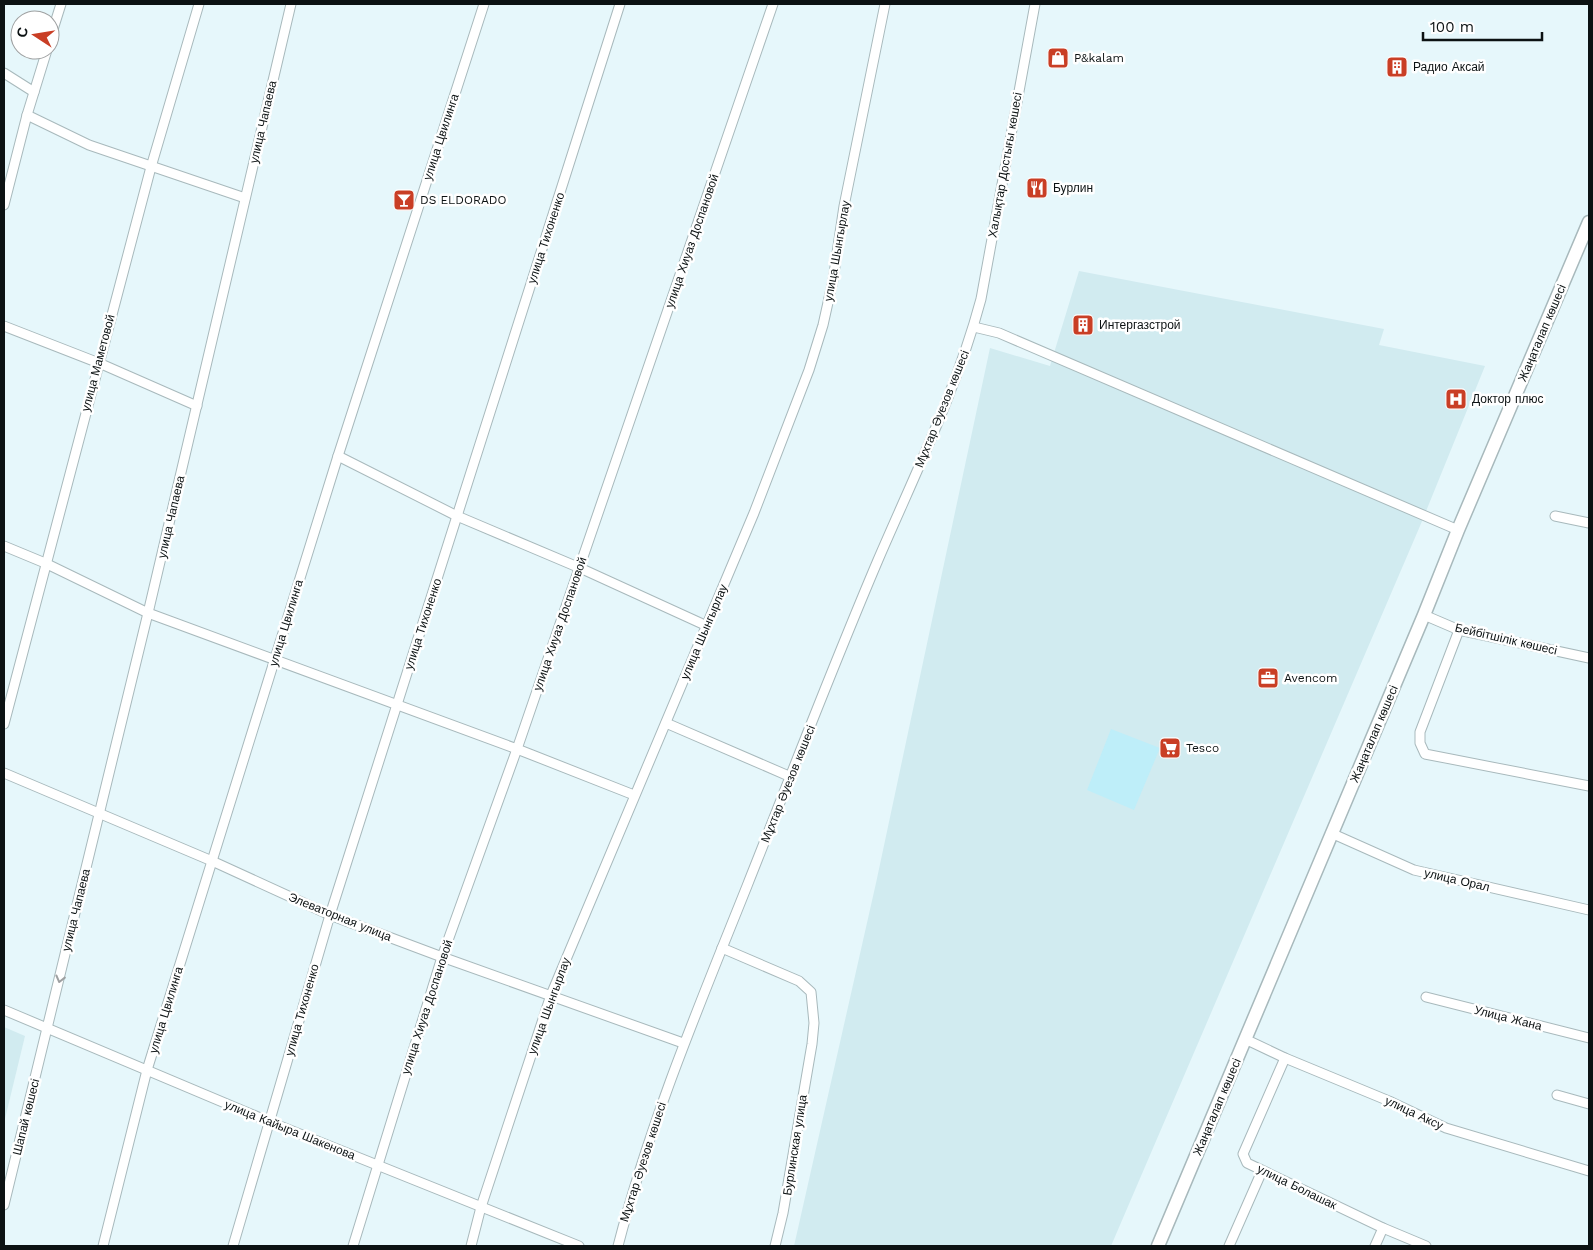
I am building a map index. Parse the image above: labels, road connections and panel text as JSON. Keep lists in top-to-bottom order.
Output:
{
  "streets": {
    "main road": ["Жаңаталап көшесі"],
    "street": [
      "улица Чапаева",
      "улица Цвилинга",
      "Халықтар Достығы көшесі",
      "улица Тихоненко",
      "улица Хиуаз Доспановой",
      "улица Шынгырлау",
      "улица Маметовой",
      "Мұхтар Әуезов көшесі",
      "Бейбітшілік көшесі",
      "улица Орал",
      "Элеваторная улица",
      "Улица Жана",
      "улица Аксу",
      "Шапай көшесі",
      "улица Кайыра Шакенова",
      "Бурлинская улица",
      "улица Болашак"
    ]
  },
  "crossings": [
    ["улица Чапаева", "Элеваторная улица"],
    ["улица Чапаева", "Шапай көшесі"],
    ["улица Чапаева", "улица Кайыра Шакенова"],
    ["улица Цвилинга", "Элеваторная улица"],
    ["улица Цвилинга", "улица Кайыра Шакенова"],
    ["Халықтар Достығы көшесі", "Мұхтар Әуезов көшесі"],
    ["улица Тихоненко", "Элеваторная улица"],
    ["улица Тихоненко", "улица Кайыра Шакенова"],
    ["улица Хиуаз Доспановой", "Элеваторная улица"],
    ["улица Хиуаз Доспановой", "улица Кайыра Шакенова"],
    ["улица Шынгырлау", "Элеваторная улица"],
    ["улица Шынгырлау", "улица Кайыра Шакенова"],
    ["Жаңаталап көшесі", "Бейбітшілік көшесі"],
    ["Жаңаталап көшесі", "улица Орал"],
    ["Жаңаталап көшесі", "улица Аксу"],
    ["Мұхтар Әуезов көшесі", "Элеваторная улица"],
    ["Мұхтар Әуезов көшесі", "Бурлинская улица"],
    ["улица Аксу", "улица Болашак"],
    ["Шапай көшесі", "улица Кайыра Шакенова"]
  ],
  "places": {
    "shop": ["P&kalam"],
    "building": ["Радио Аксай", "Интергазстрой"],
    "restaurant": ["Бурлин"],
    "bar": ["DS ELDORADO"],
    "hospital": ["Доктор плюс"],
    "office": ["Avencom"],
    "supermarket": ["Tesco"]
  },
  "scale_bar": "100 m",
  "north": "left"
}
